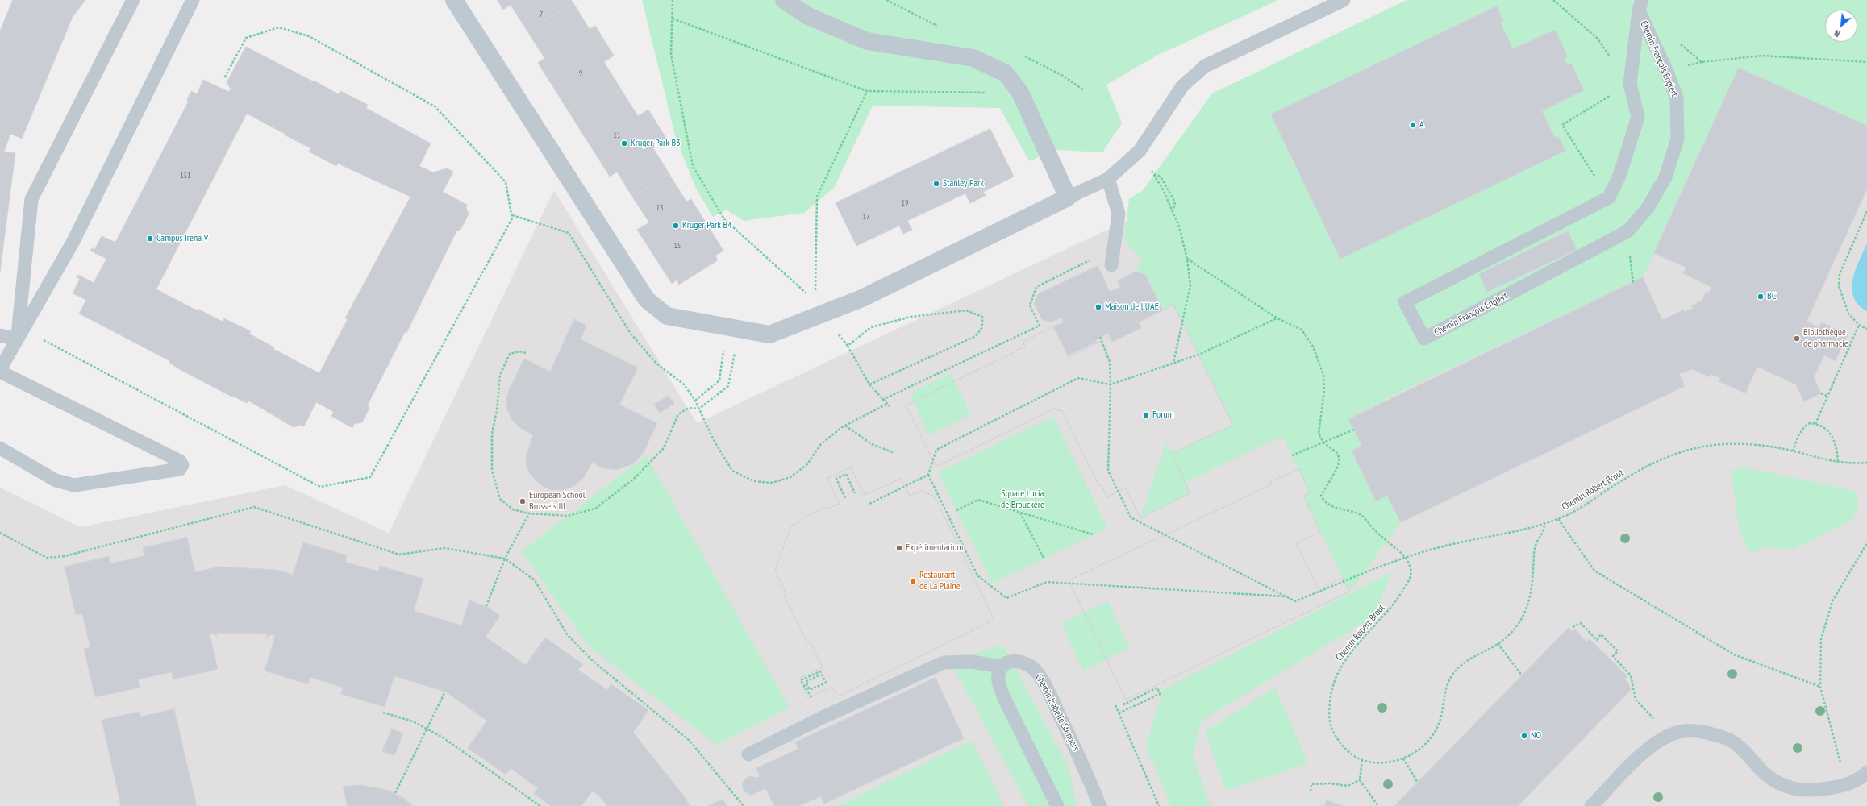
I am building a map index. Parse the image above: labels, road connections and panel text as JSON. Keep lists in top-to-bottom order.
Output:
{
  "streets": {
    "lane": ["Chemin François Englert", "Chemin Isabelle Stengers"],
    "path": ["Chemin Robert Brout"]
  },
  "parks": ["Square Lucia de Brouckère"],
  "places": [
    "A",
    "Kruger Park B3",
    "Stanley Park",
    "Kruger Park B4",
    "Campus Irena V",
    "BC",
    "Maison de l'UAE",
    "Bibliothèque de pharmacie",
    "Forum",
    "European School Brussels III",
    "Expérimentarium",
    "Restaurant de La Plaine",
    "NO"
  ],
  "house_numbers": [
    "7",
    "9",
    "11",
    "151",
    "19",
    "13",
    "17",
    "15"
  ],
  "north": "bottom left"
}
